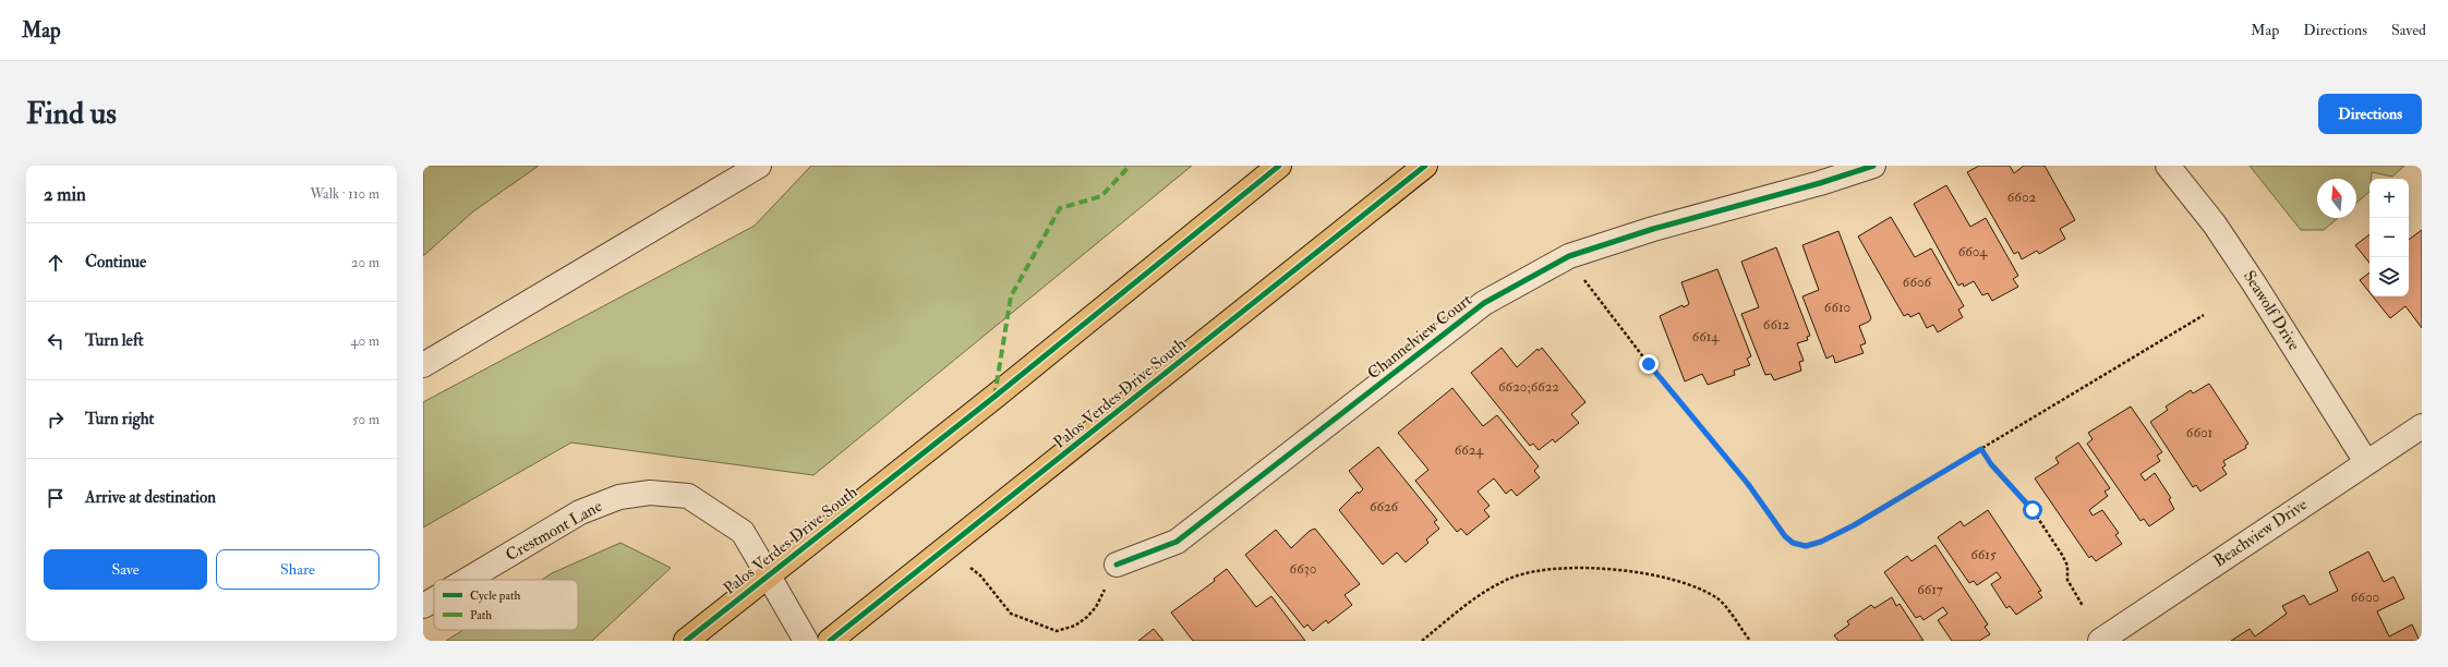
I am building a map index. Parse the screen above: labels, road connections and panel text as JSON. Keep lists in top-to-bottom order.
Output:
{
  "streets": {
    "main road": ["Palos Verdes Drive South"],
    "street": [
      "Seawolf Drive",
      "Channelview Court",
      "Crestmont Lane",
      "Beachview Drive"
    ]
  },
  "crossings": [
    ["Seawolf Drive", "Beachview Drive"],
    ["Palos Verdes Drive South", "Crestmont Lane"]
  ],
  "house_numbers": [
    "6602",
    "6604",
    "6606",
    "6610",
    "6612",
    "6614",
    "6620;6622",
    "6601",
    "6624",
    "6626",
    "6615",
    "6630",
    "6617",
    "6600"
  ],
  "legend": ["Cycle path", "Path"],
  "north": "top",
  "page": {
    "header": "Map",
    "nav": ["Map", "Directions", "Saved"],
    "buttons": [
      "Directions",
      ["Save", "Share"]
    ],
    "title": "Find us",
    "heading": ["2 min", "Walk · 110 m"],
    "map_buttons": ["+", "−"],
    "list": [
      ["Continue", "20 m"],
      ["Turn left", "40 m"],
      ["Turn right", "50 m"],
      "Arrive at destination"
    ]
  }
}
